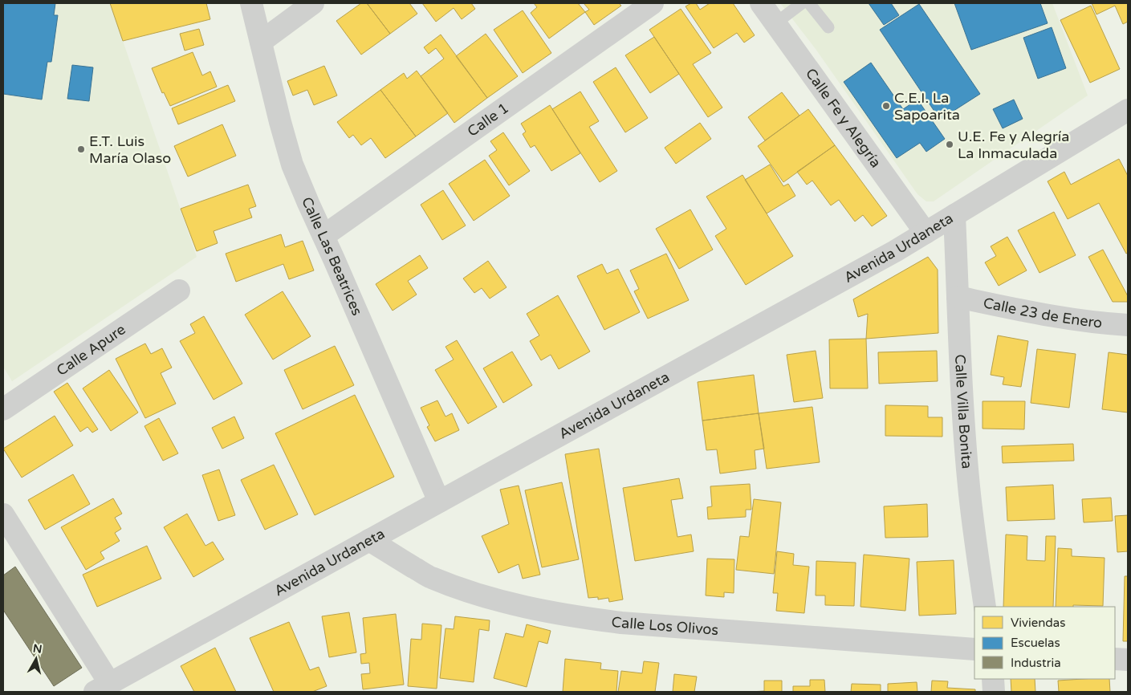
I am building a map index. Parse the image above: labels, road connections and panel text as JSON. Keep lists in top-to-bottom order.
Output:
{
  "streets": {
    "street": [
      "Calle Fe y Alegría",
      "Calle 1",
      "Avenida Urdaneta",
      "Calle Las Beatrices",
      "Calle 23 de Enero",
      "Calle Apure",
      "Calle Villa Bonita",
      "Calle Los Olivos"
    ]
  },
  "crossings": [
    ["Calle Fe y Alegría", "Avenida Urdaneta"],
    ["Calle 1", "Calle Las Beatrices"],
    ["Avenida Urdaneta", "Calle Las Beatrices"],
    ["Avenida Urdaneta", "Calle Villa Bonita"],
    ["Avenida Urdaneta", "Calle Los Olivos"],
    ["Calle 23 de Enero", "Calle Villa Bonita"]
  ],
  "places": ["C.E.I. La Sapoarita", "U.E. Fe y Alegría La Inmaculada", "E.T. Luis María Olaso"],
  "legend": ["Viviendas", "Escuelas", "Industria"],
  "north": "top"
}
